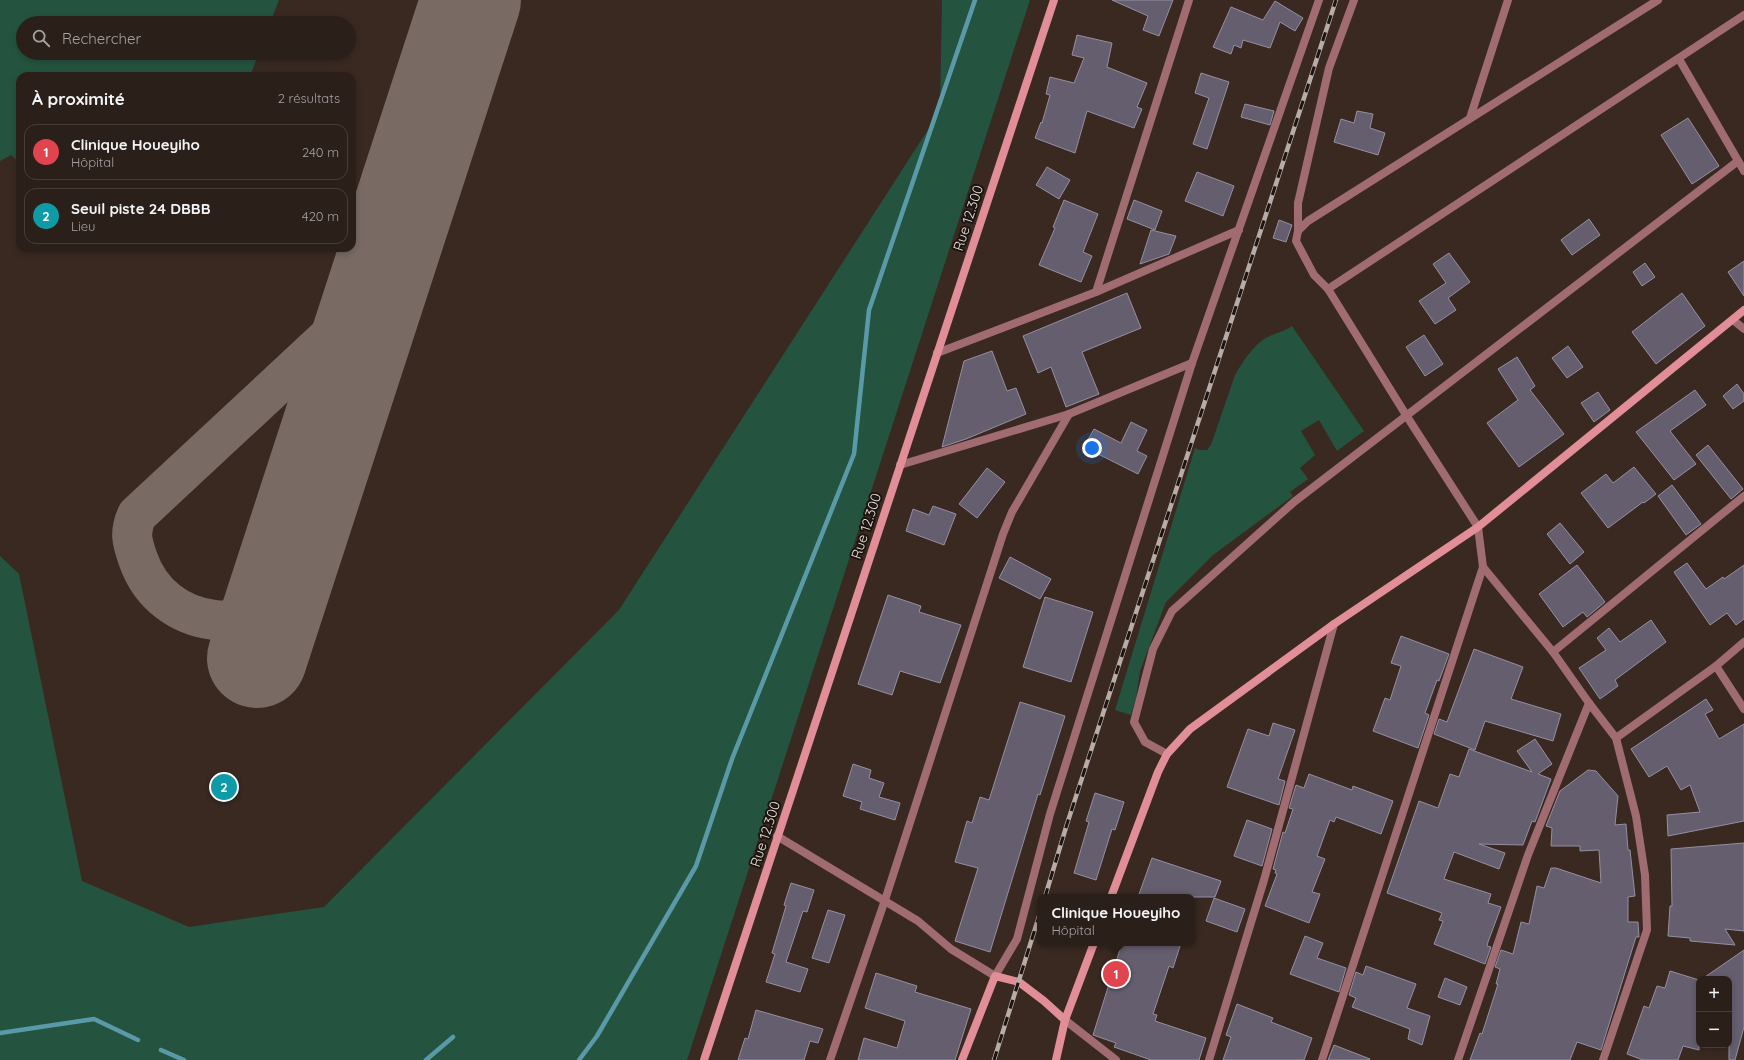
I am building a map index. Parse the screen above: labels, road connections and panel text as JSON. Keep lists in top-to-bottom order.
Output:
{
  "streets": {
    "main road": ["Rue 12.300"]
  },
  "page": {
    "search": "Rechercher",
    "heading": ["À proximité", "2 résultats"],
    "list": [
      {
        "mark": "1",
        "name": "Clinique Houeyiho",
        "note": "Hôpital",
        "value": "240 m"
      },
      {
        "mark": "2",
        "name": "Seuil piste 24 DBBB",
        "note": "Lieu",
        "value": "420 m"
      }
    ],
    "pins": ["2", "1"],
    "popup": ["Clinique Houeyiho", "Hôpital"],
    "map_buttons": ["+", "−"]
  }
}
